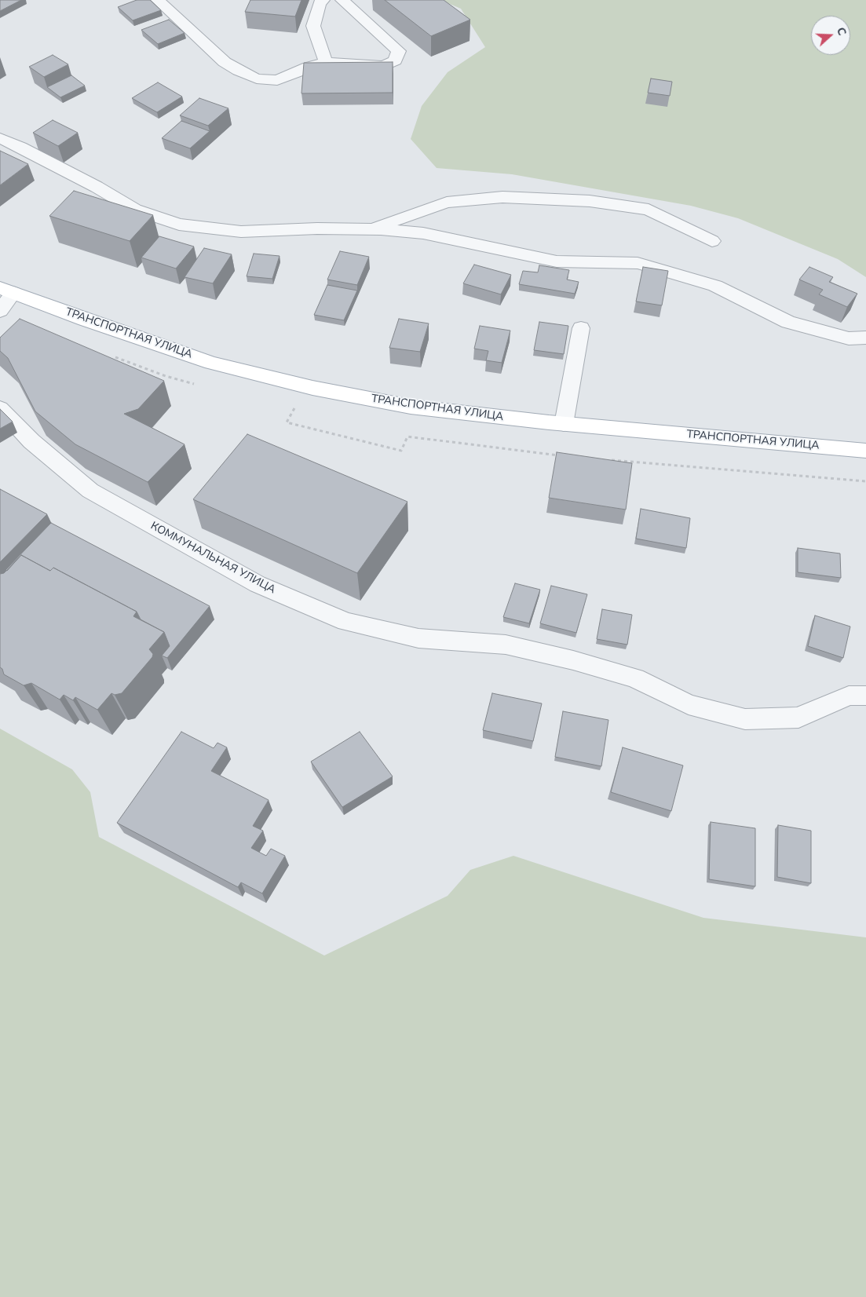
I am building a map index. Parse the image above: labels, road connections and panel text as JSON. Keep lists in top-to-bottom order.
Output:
{
  "streets": {
    "main road": ["ТРАНСПОРТНАЯ УЛИЦА"],
    "street": ["КОММУНАЛЬНАЯ УЛИЦА"]
  },
  "north": "right"
}
